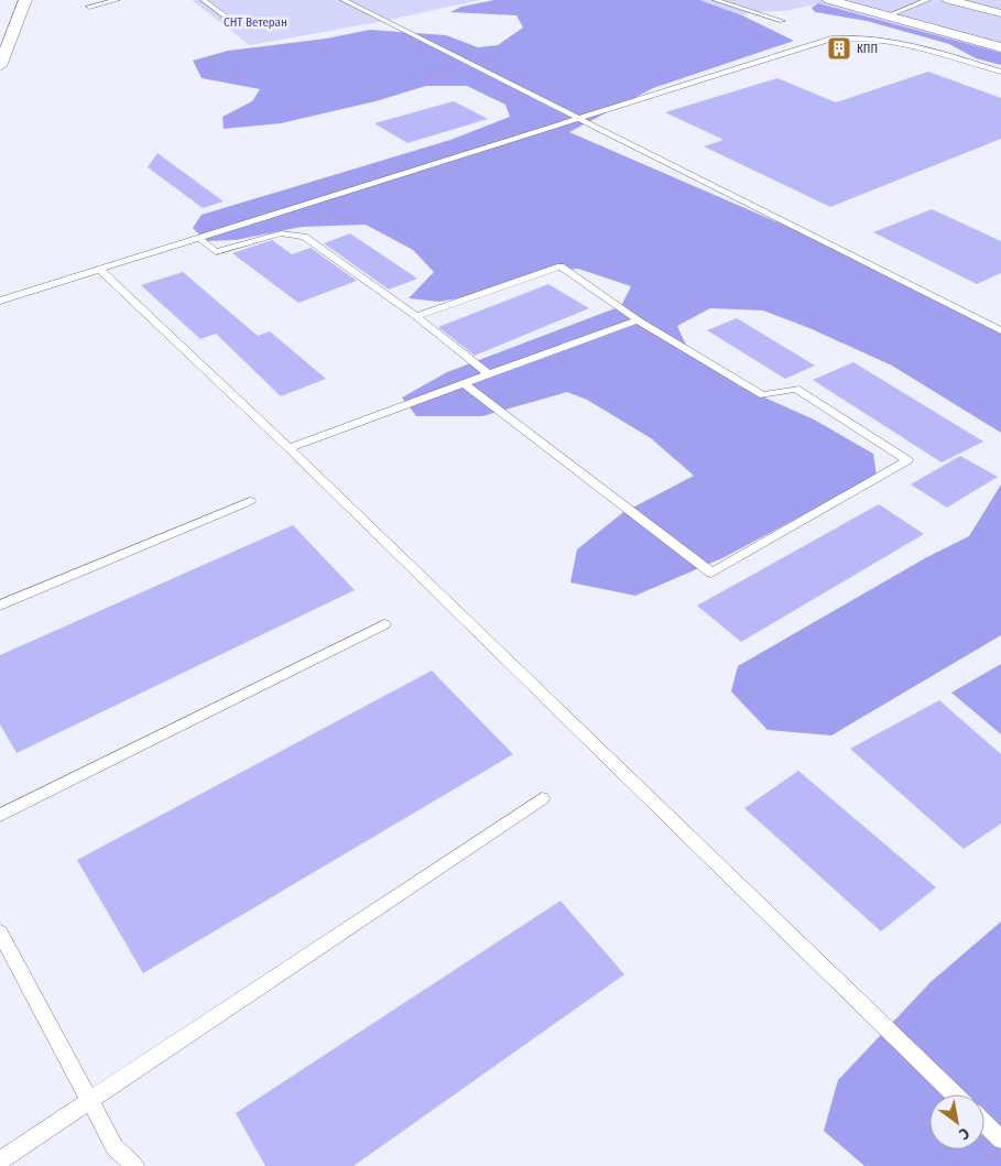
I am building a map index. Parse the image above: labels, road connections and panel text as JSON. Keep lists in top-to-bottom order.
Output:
{
  "parks": ["СНТ Ветеран"],
  "places": {
    "building": ["КПП"]
  },
  "north": "bottom right"
}
